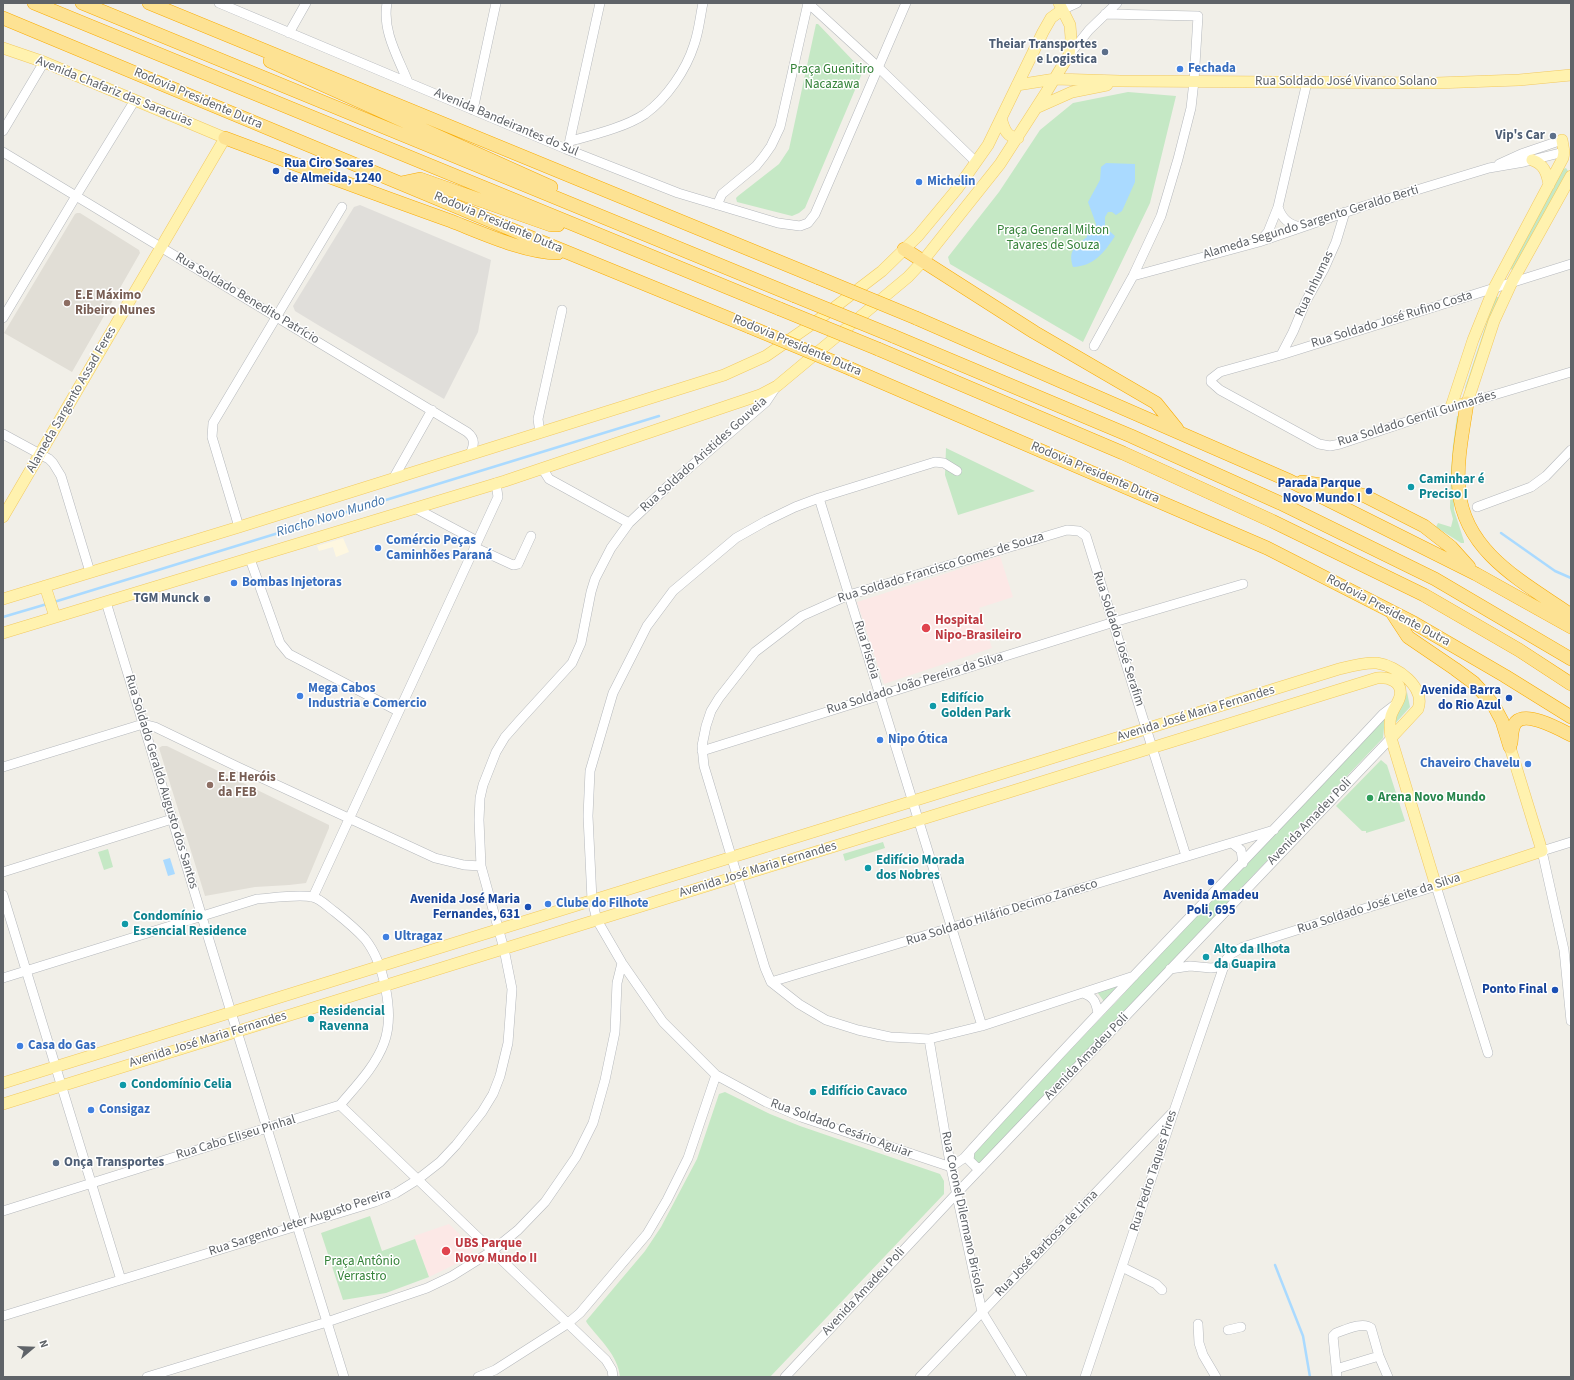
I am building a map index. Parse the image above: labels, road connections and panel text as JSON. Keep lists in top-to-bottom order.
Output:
{
  "streets": {
    "highway": ["Rodovia Presidente Dutra"],
    "main road": [
      "Rua Soldado José Vivanco Solano",
      "Avenida Chafariz das Saracuias",
      "Alameda Sargento Assad Feres",
      "Rua Soldado Gentil Guimarães",
      "Avenida José Maria Fernandes",
      "Rua Soldado José Leite da Silva"
    ],
    "street": [
      "Avenida Bandeirantes do Sul",
      "Alameda Segundo Sargento Geraldo Berti",
      "Rua Inhumas",
      "Rua Soldado Benedito Patrício",
      "Rua Soldado José Rufino Costa",
      "Rua Soldado Aristides Gouveia",
      "Rua Soldado Francisco Gomes de Souza",
      "Rua Soldado José Serafim",
      "Rua Pistoia",
      "Rua Soldado João Pereira da Silva",
      "Rua Soldado Geraldo Augusto dos Santos",
      "Avenida Amadeu Poli",
      "Rua Soldado Hilário Decimo Zanesco",
      "Rua Soldado Cesário Aguiar",
      "Rua Cabo Eliseu Pinhal",
      "Rua Pedro Taques Pires",
      "Rua Coronel Dilermano Brisola",
      "Rua Sargento Jeter Augusto Pereira",
      "Rua José Barbosa de Lima"
    ]
  },
  "crossings": [
    ["Avenida Chafariz das Saracuias", "Alameda Sargento Assad Feres"],
    ["Alameda Segundo Sargento Geraldo Berti", "Rua Inhumas"],
    ["Rua Inhumas", "Rua Soldado José Rufino Costa"],
    ["Rua Soldado Benedito Patrício", "Alameda Sargento Assad Feres"],
    ["Rua Soldado José Rufino Costa", "Rua Soldado Gentil Guimarães"],
    ["Rua Soldado Aristides Gouveia", "Rua Sargento Jeter Augusto Pereira"],
    ["Rua Soldado Francisco Gomes de Souza", "Rua Soldado José Serafim"],
    ["Rua Soldado Francisco Gomes de Souza", "Rua Pistoia"],
    ["Rua Soldado Francisco Gomes de Souza", "Rua Soldado João Pereira da Silva"],
    ["Rua Soldado Francisco Gomes de Souza", "Avenida José Maria Fernandes"],
    ["Rua Soldado Francisco Gomes de Souza", "Rua Soldado Hilário Decimo Zanesco"],
    ["Rua Soldado José Serafim", "Rua Soldado João Pereira da Silva"],
    ["Rua Soldado José Serafim", "Avenida José Maria Fernandes"],
    ["Rua Soldado José Serafim", "Rua Soldado Hilário Decimo Zanesco"],
    ["Rua Pistoia", "Rua Soldado João Pereira da Silva"],
    ["Rua Pistoia", "Avenida José Maria Fernandes"],
    ["Avenida José Maria Fernandes", "Rua Soldado Geraldo Augusto dos Santos"],
    ["Avenida José Maria Fernandes", "Avenida Amadeu Poli"],
    ["Avenida José Maria Fernandes", "Rua Soldado José Leite da Silva"],
    ["Avenida José Maria Fernandes", "Rua Soldado Cesário Aguiar"],
    ["Avenida José Maria Fernandes", "Rua Sargento Jeter Augusto Pereira"],
    ["Rua Soldado Geraldo Augusto dos Santos", "Rua Cabo Eliseu Pinhal"],
    ["Rua Soldado Geraldo Augusto dos Santos", "Rua Sargento Jeter Augusto Pereira"],
    ["Avenida Amadeu Poli", "Rua Soldado Hilário Decimo Zanesco"],
    ["Avenida Amadeu Poli", "Rua Soldado Cesário Aguiar"],
    ["Avenida Amadeu Poli", "Rua Coronel Dilermano Brisola"],
    ["Rua Soldado José Leite da Silva", "Rua Pedro Taques Pires"],
    ["Rua Soldado Cesário Aguiar", "Rua Coronel Dilermano Brisola"],
    ["Rua Pedro Taques Pires", "Rua José Barbosa de Lima"],
    ["Rua Coronel Dilermano Brisola", "Rua José Barbosa de Lima"]
  ],
  "water": ["Riacho Novo Mundo"],
  "parks": ["Praça Guenitiro Nacazawa", "Praça General Milton Tavares de Souza", "Praça Antônio Verrastro"],
  "places": [
    "Theiar Transportes e Logistica",
    "Fechada",
    "Vip's Car",
    "Rua Ciro Soares de Almeida, 1240",
    "Michelin",
    "E.E Máximo Ribeiro Nunes",
    "Caminhar é Preciso I",
    "Parada Parque Novo Mundo I",
    "Comércio Peças Caminhões Paraná",
    "Bombas Injetoras",
    "TGM Munck",
    "Hospital Nipo-Brasileiro",
    "Mega Cabos Industria e Comercio",
    "Avenida Barra do Rio Azul",
    "Edifício Golden Park",
    "Nipo Ótica",
    "Chaveiro Chavelu",
    "E.E Heróis da FEB",
    "Arena Novo Mundo",
    "Edifício Morada dos Nobres",
    "Avenida Amadeu Poli, 695",
    "Clube do Filhote",
    "Avenida José Maria Fernandes, 631",
    "Condomínio Essencial Residence",
    "Ultragaz",
    "Alto da Ilhota da Guapira",
    "Ponto Final",
    "Residencial Ravenna",
    "Casa do Gas",
    "Condomínio Celia",
    "Edifício Cavaco",
    "Consigaz",
    "Onça Transportes",
    "UBS Parque Novo Mundo II"
  ],
  "north": "right"
}
